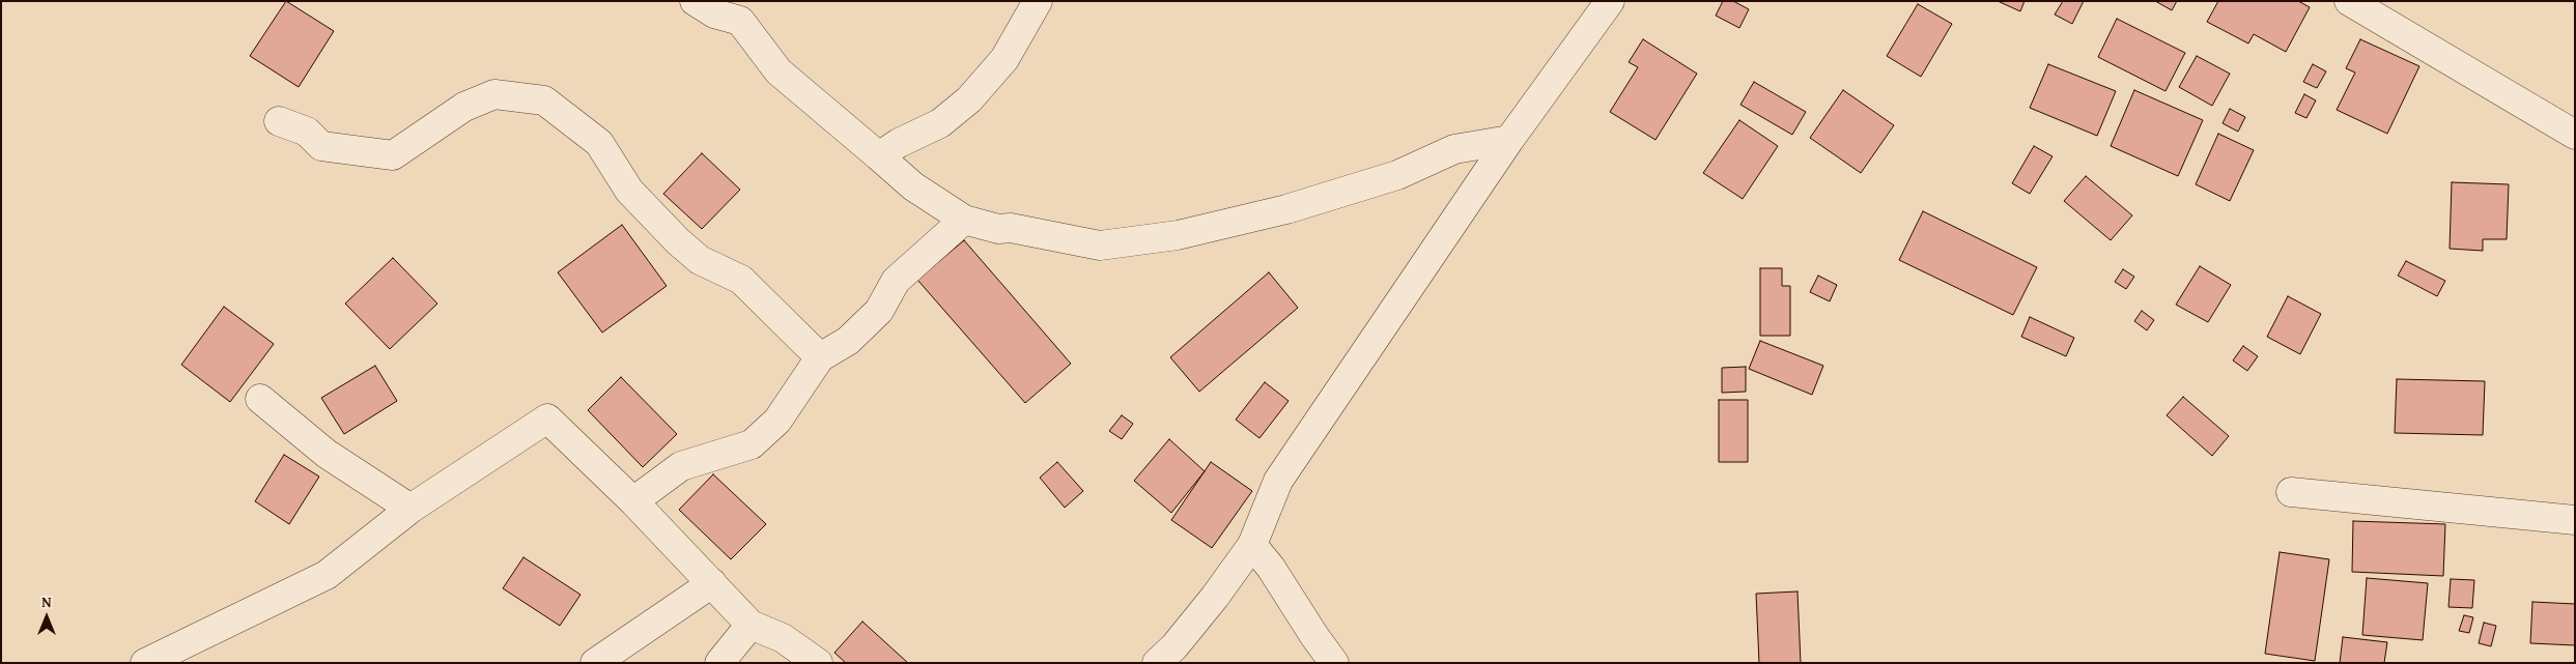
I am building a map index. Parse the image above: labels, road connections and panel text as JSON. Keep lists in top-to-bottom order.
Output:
{
  "north": "top"
}
